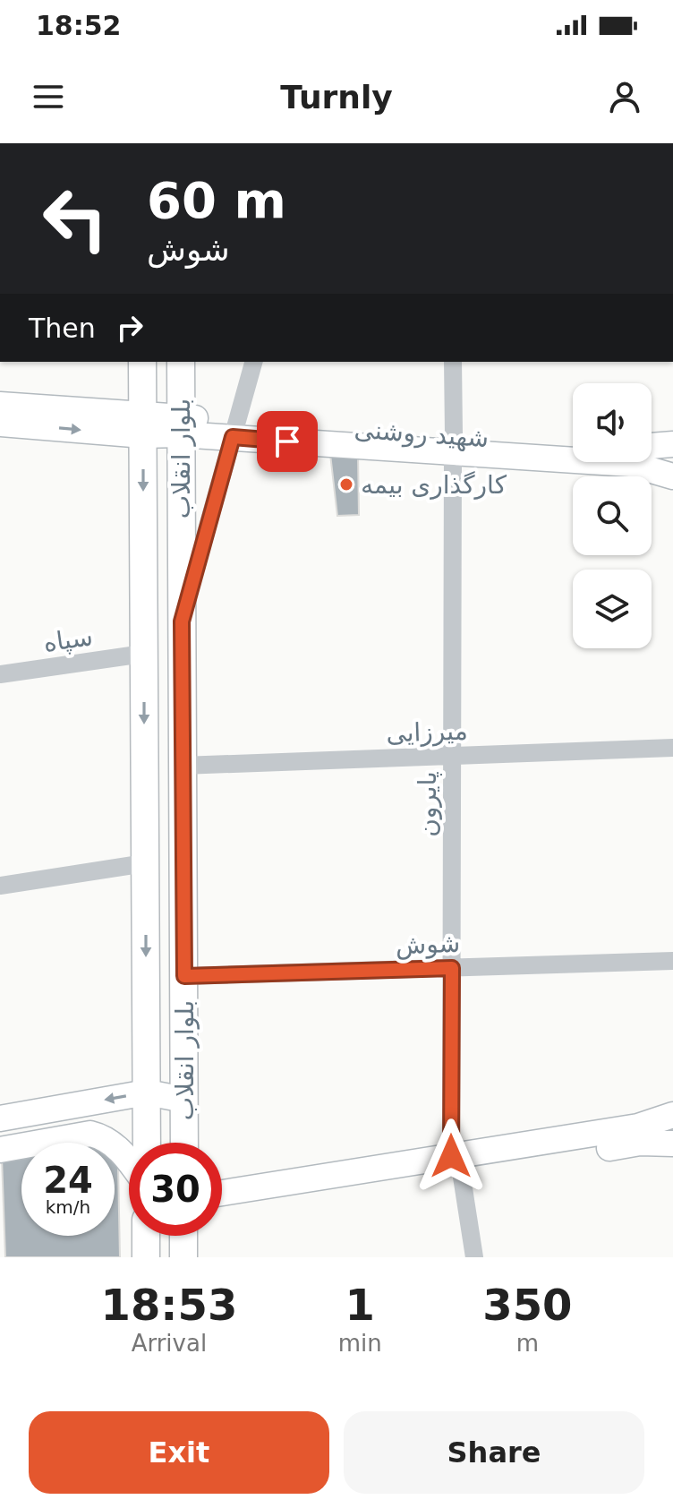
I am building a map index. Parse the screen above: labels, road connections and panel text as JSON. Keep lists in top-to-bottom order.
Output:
{
  "streets": {
    "main road": ["شهید روشنی", "بلوار انقلاب"],
    "street": [
      "سپاه",
      "میرزایی",
      "پایرون",
      "شوش"
    ]
  },
  "crossings": [
    ["شهید روشنی", "بلوار انقلاب"],
    ["شهید روشنی", "پایرون"],
    ["بلوار انقلاب", "سپاه"],
    ["بلوار انقلاب", "میرزایی"],
    ["بلوار انقلاب", "شوش"],
    ["میرزایی", "پایرون"],
    ["پایرون", "شوش"]
  ],
  "places": ["کارگذاری بیمه"],
  "page": {
    "status": "18:52",
    "header": "Turnly",
    "turn": ["60 m", "شوش"],
    "then": "Then",
    "speed": "24 km/h",
    "limit": "30",
    "eta": [
      "18:53",
      "Arrival",
      "1",
      "min",
      "350",
      "m"
    ],
    "buttons": ["Exit", "Share"]
  }
}
